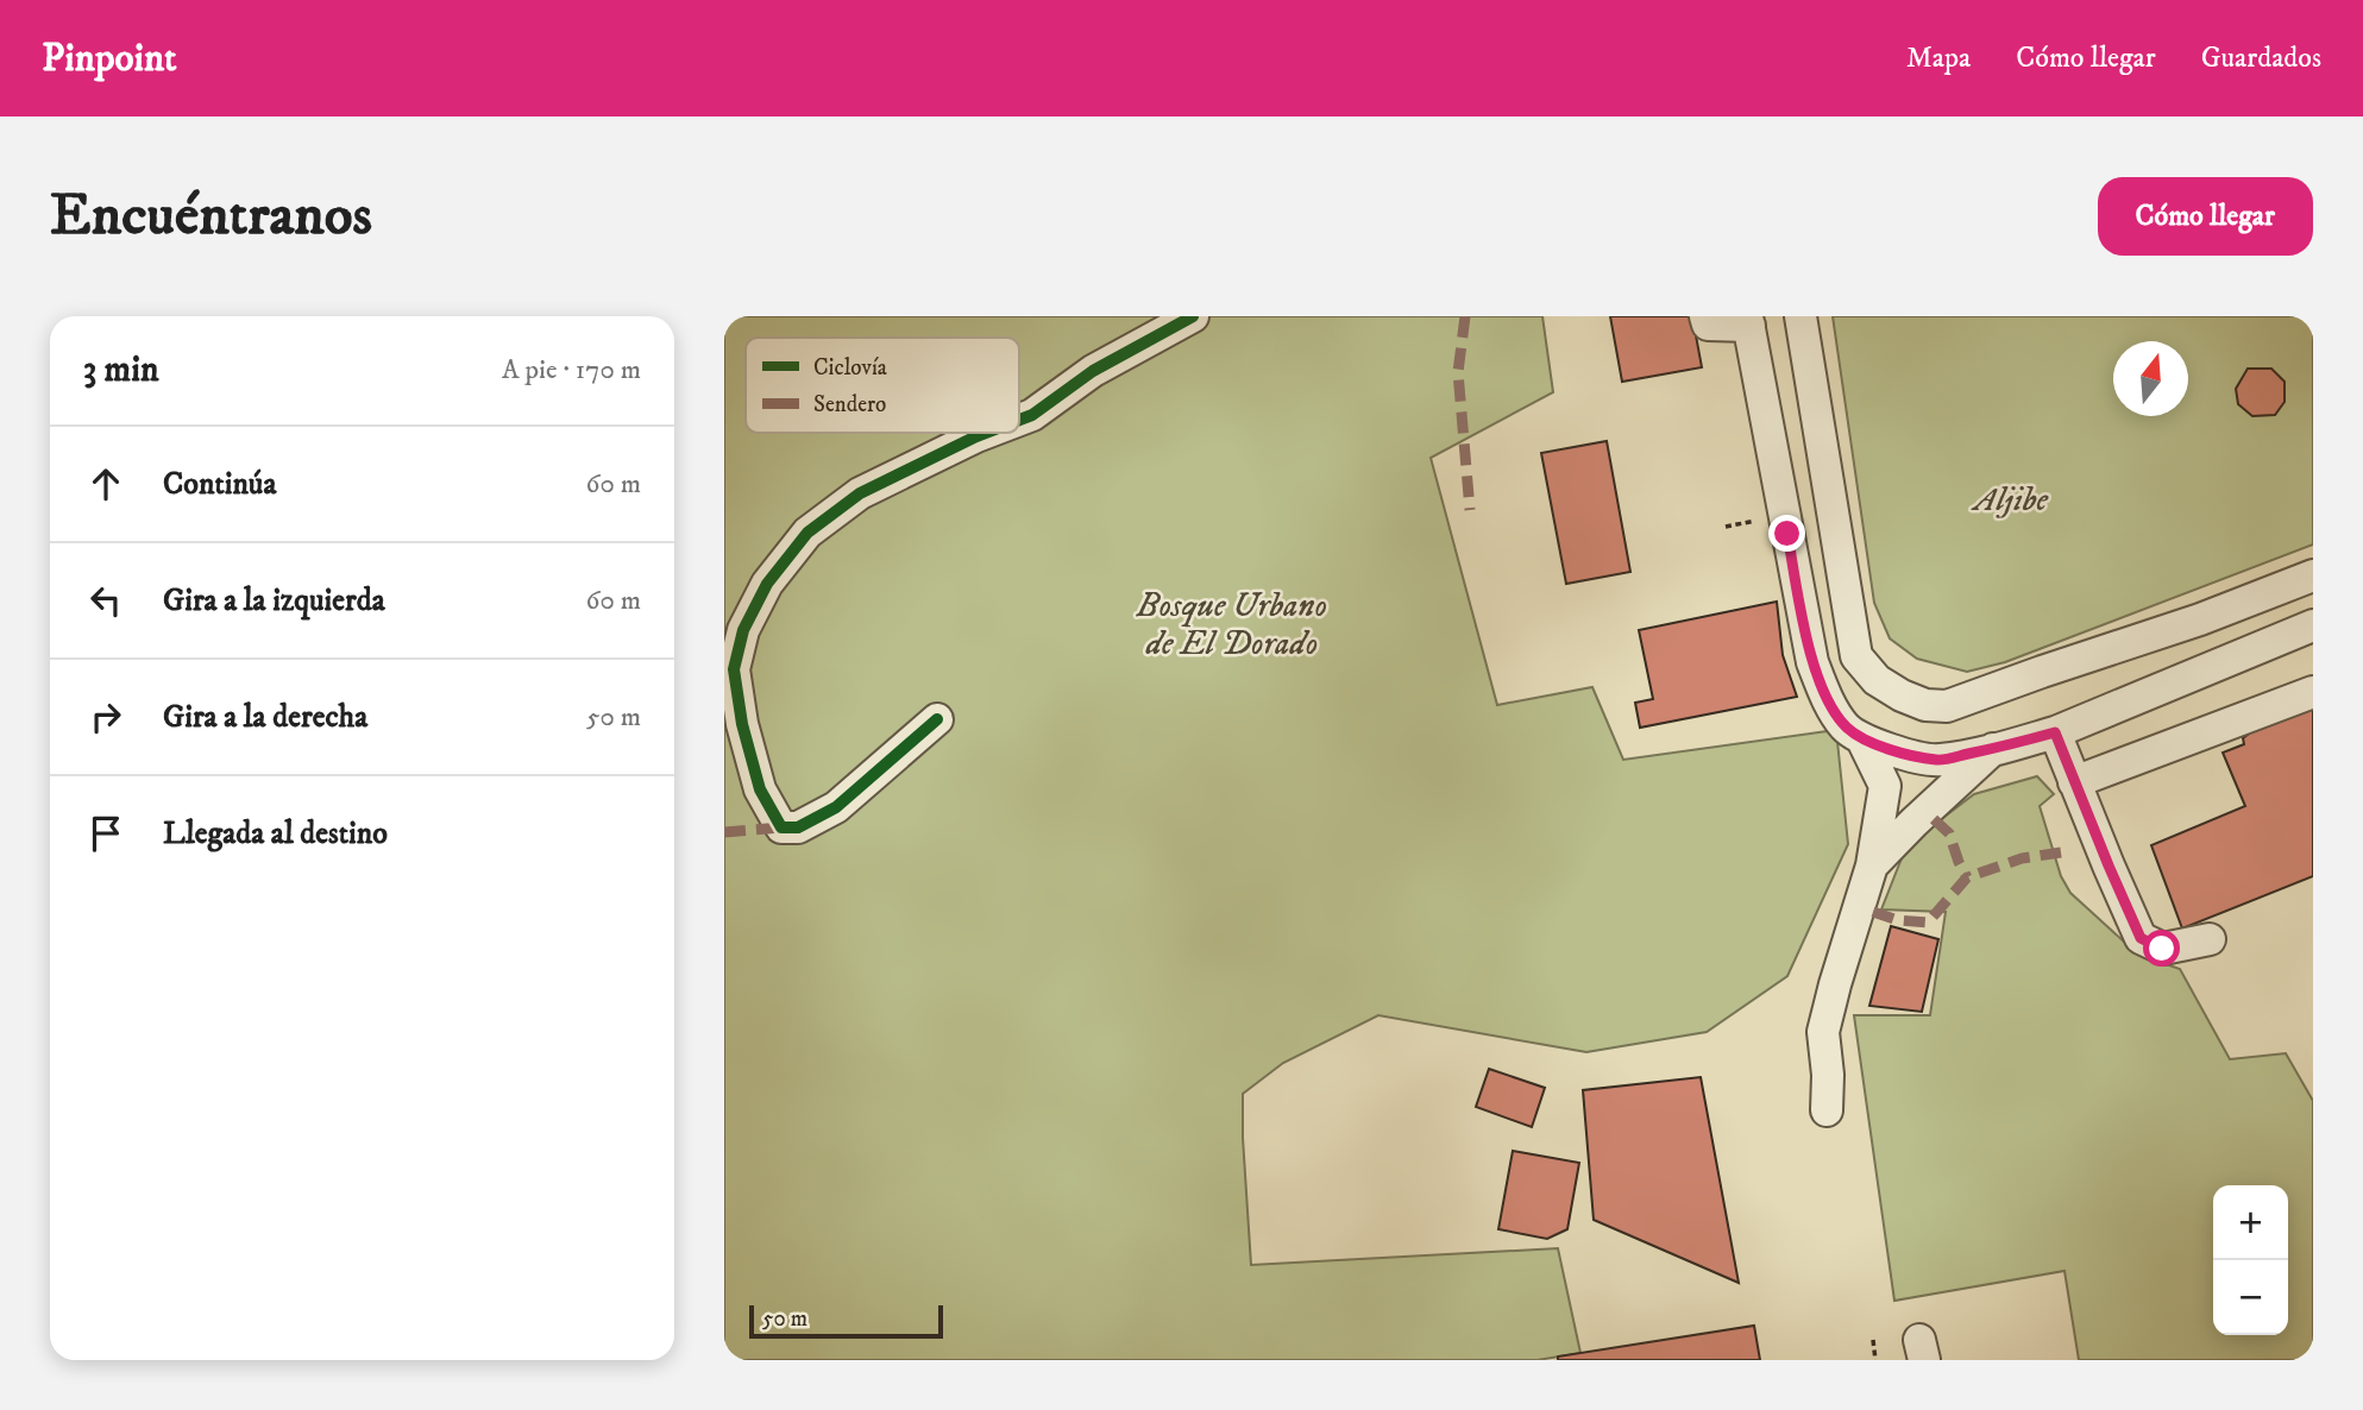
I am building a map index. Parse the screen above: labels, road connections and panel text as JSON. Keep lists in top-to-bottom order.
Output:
{
  "parks": ["Aljibe", "Bosque Urbano de El Dorado"],
  "legend": ["Ciclovía", "Sendero"],
  "scale_bar": "50 m",
  "north": "top",
  "page": {
    "header": "Pinpoint",
    "nav": ["Mapa", "Cómo llegar", "Guardados"],
    "buttons": "Cómo llegar",
    "title": "Encuéntranos",
    "heading": ["3 min", "A pie · 170 m"],
    "list": [
      ["Continúa", "60 m"],
      ["Gira a la izquierda", "60 m"],
      ["Gira a la derecha", "50 m"],
      "Llegada al destino"
    ],
    "map_buttons": ["+", "−"],
    "scale": "50 m"
  }
}
